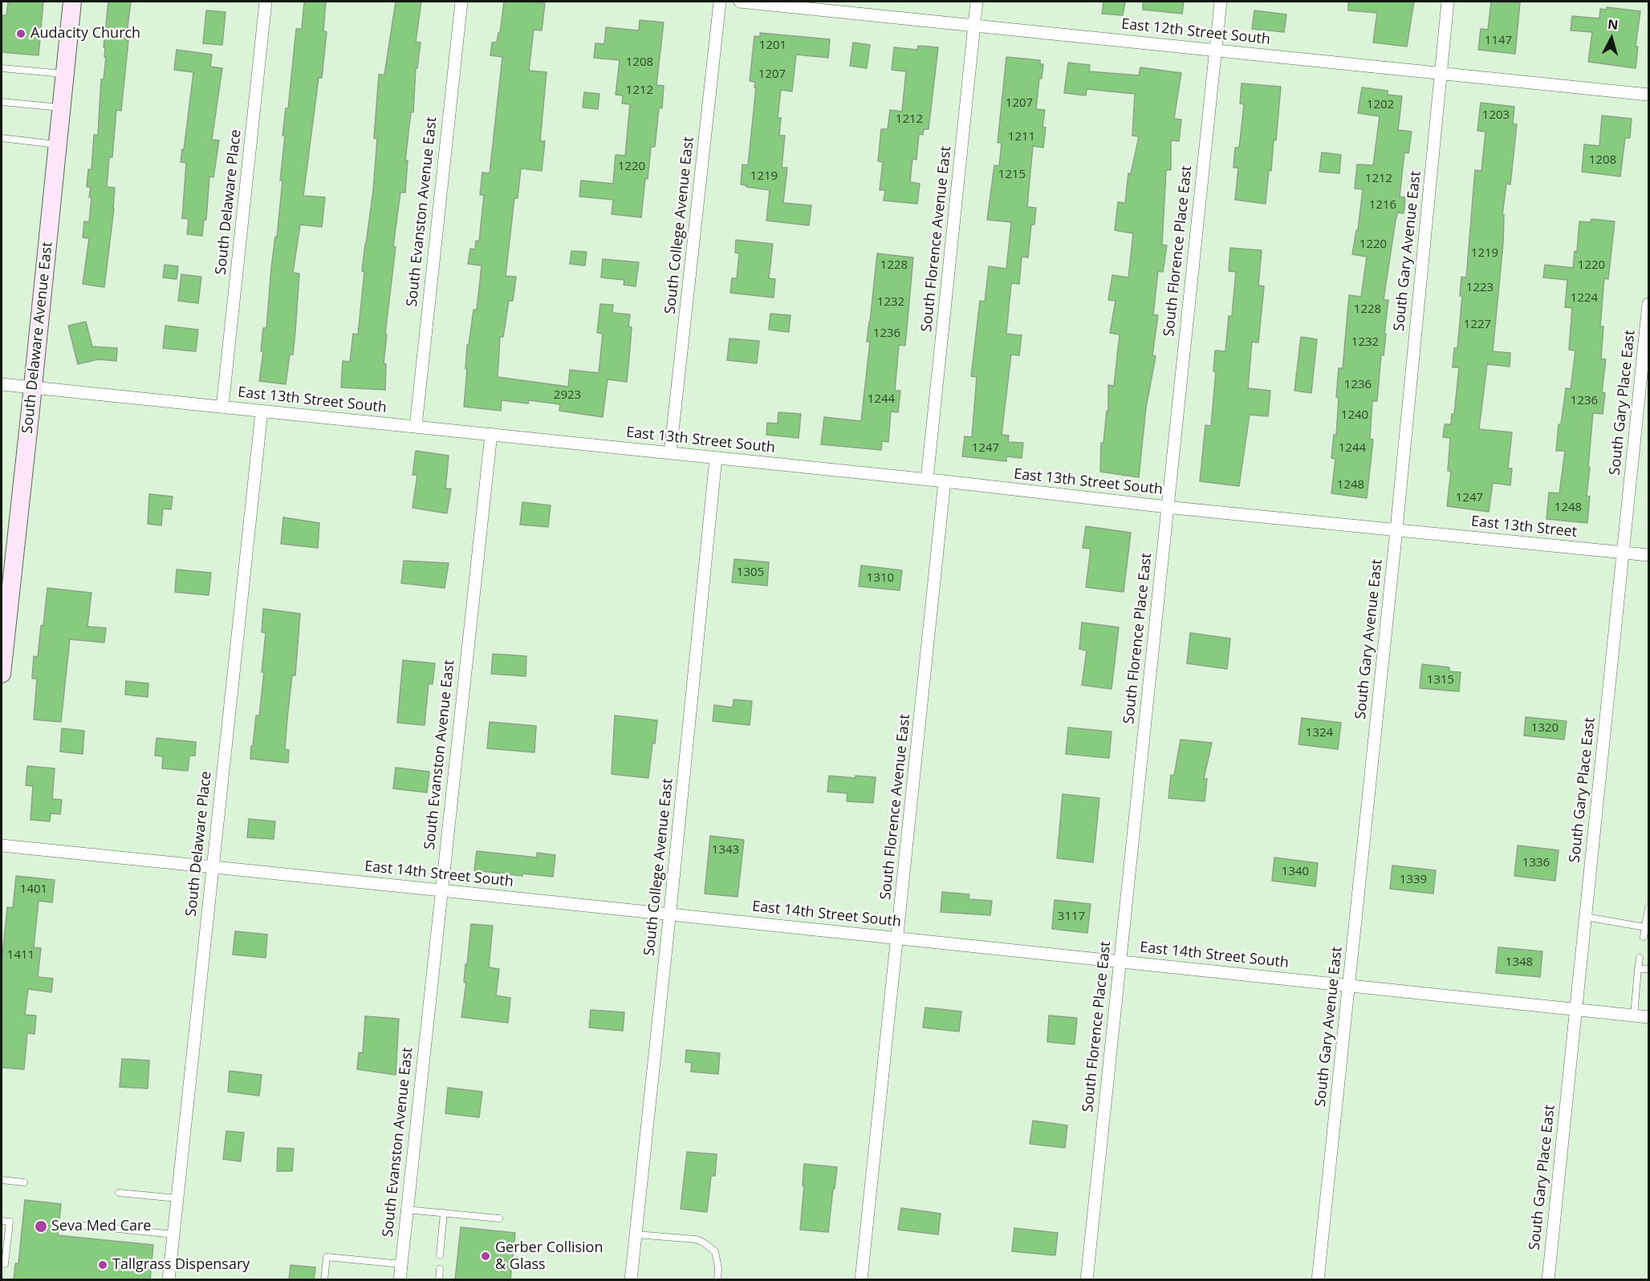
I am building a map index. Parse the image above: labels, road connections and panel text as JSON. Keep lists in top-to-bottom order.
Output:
{
  "streets": {
    "main road": ["South Delaware Avenue East"],
    "street": [
      "East 12th Street South",
      "South Delaware Place",
      "South Evanston Avenue East",
      "South College Avenue East",
      "South Florence Avenue East",
      "South Florence Place East",
      "South Gary Avenue East",
      "East 13th Street South",
      "South Gary Place East",
      "East 13th Street",
      "East 14th Street South"
    ]
  },
  "crossings": [
    ["East 12th Street South", "South Florence Avenue East"],
    ["East 12th Street South", "South Florence Place East"],
    ["East 12th Street South", "South Gary Avenue East"],
    ["South Delaware Place", "East 13th Street South"],
    ["South Delaware Place", "East 14th Street South"],
    ["South Evanston Avenue East", "East 13th Street South"],
    ["South Evanston Avenue East", "East 14th Street South"],
    ["South College Avenue East", "East 13th Street South"],
    ["South College Avenue East", "East 14th Street South"],
    ["South Florence Avenue East", "East 13th Street South"],
    ["South Florence Avenue East", "East 14th Street South"],
    ["South Florence Place East", "East 13th Street South"],
    ["South Florence Place East", "East 14th Street South"],
    ["South Gary Avenue East", "East 13th Street South"],
    ["South Gary Avenue East", "East 13th Street"],
    ["South Gary Avenue East", "East 14th Street South"],
    ["South Delaware Avenue East", "East 13th Street South"],
    ["East 13th Street South", "East 13th Street"],
    ["South Gary Place East", "East 13th Street"],
    ["South Gary Place East", "East 14th Street South"]
  ],
  "places": [
    "Audacity Church",
    "Seva Med Care",
    "Gerber Collision & Glass",
    "Tallgrass Dispensary"
  ],
  "house_numbers": [
    "1147",
    "1201",
    "1208",
    "1207",
    "1212",
    "1207",
    "1202",
    "1203",
    "1212",
    "1211",
    "1208",
    "1220",
    "1215",
    "1219",
    "1212",
    "1216",
    "1220",
    "1219",
    "1228",
    "1220",
    "1223",
    "1224",
    "1232",
    "1228",
    "1227",
    "1236",
    "1232",
    "1236",
    "2923",
    "1244",
    "1236",
    "1240",
    "1247",
    "1244",
    "1248",
    "1247",
    "1248",
    "1305",
    "1310",
    "1315",
    "1320",
    "1324",
    "1343",
    "1336",
    "1340",
    "1339",
    "1401",
    "3117",
    "1411",
    "1348"
  ],
  "north": "top"
}
